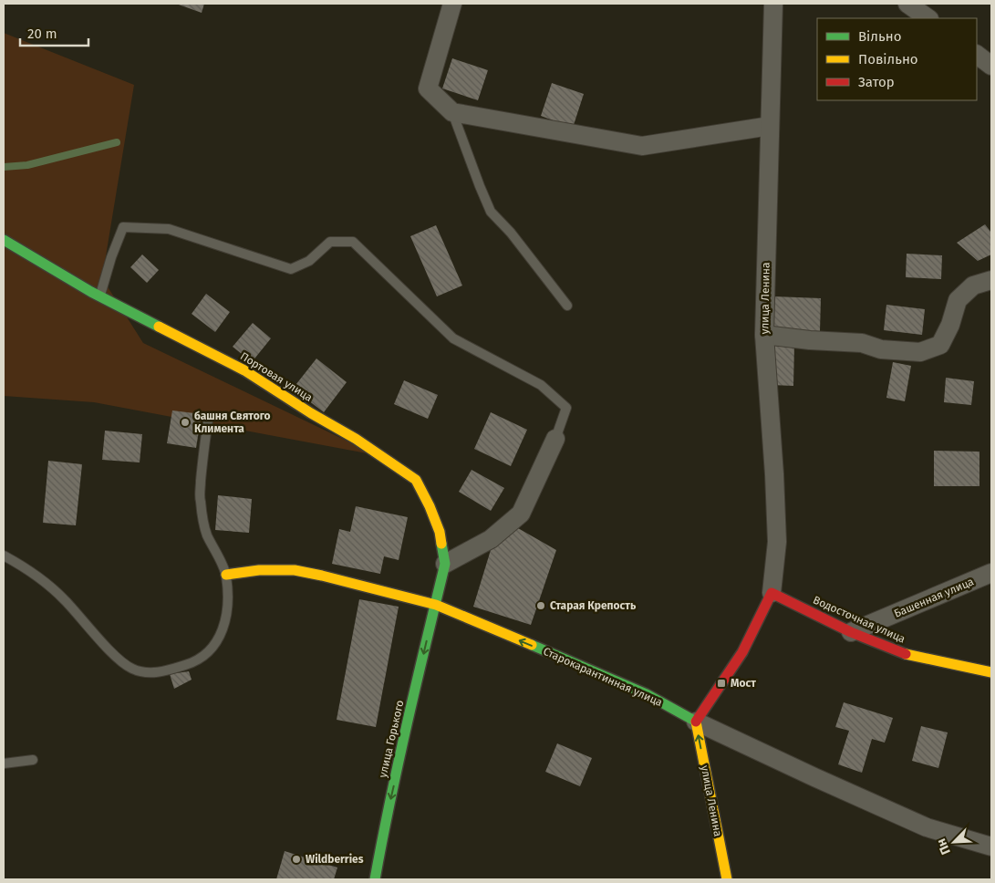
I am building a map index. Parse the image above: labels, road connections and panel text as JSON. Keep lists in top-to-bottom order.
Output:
{
  "streets": {
    "street": [
      "улица Ленина",
      "Портовая улица",
      "Башенная улица",
      "Водосточная улица",
      "Старокарантинная улица",
      "улица Горького"
    ]
  },
  "crossings": [
    ["улица Ленина", "Водосточная улица"],
    ["улица Ленина", "Старокарантинная улица"],
    ["Портовая улица", "Старокарантинная улица"],
    ["Портовая улица", "улица Горького"],
    ["Башенная улица", "Водосточная улица"],
    ["Старокарантинная улица", "улица Горького"]
  ],
  "one_way": ["улица Горького"],
  "places": {
    "other": ["башня Святого Климента", "Старая Крепость", "Wildberries"],
    "transit": ["Мост"]
  },
  "legend": ["Вільно", "Повільно", "Затор"],
  "scale_bar": "20 m",
  "north": "bottom left"
}
